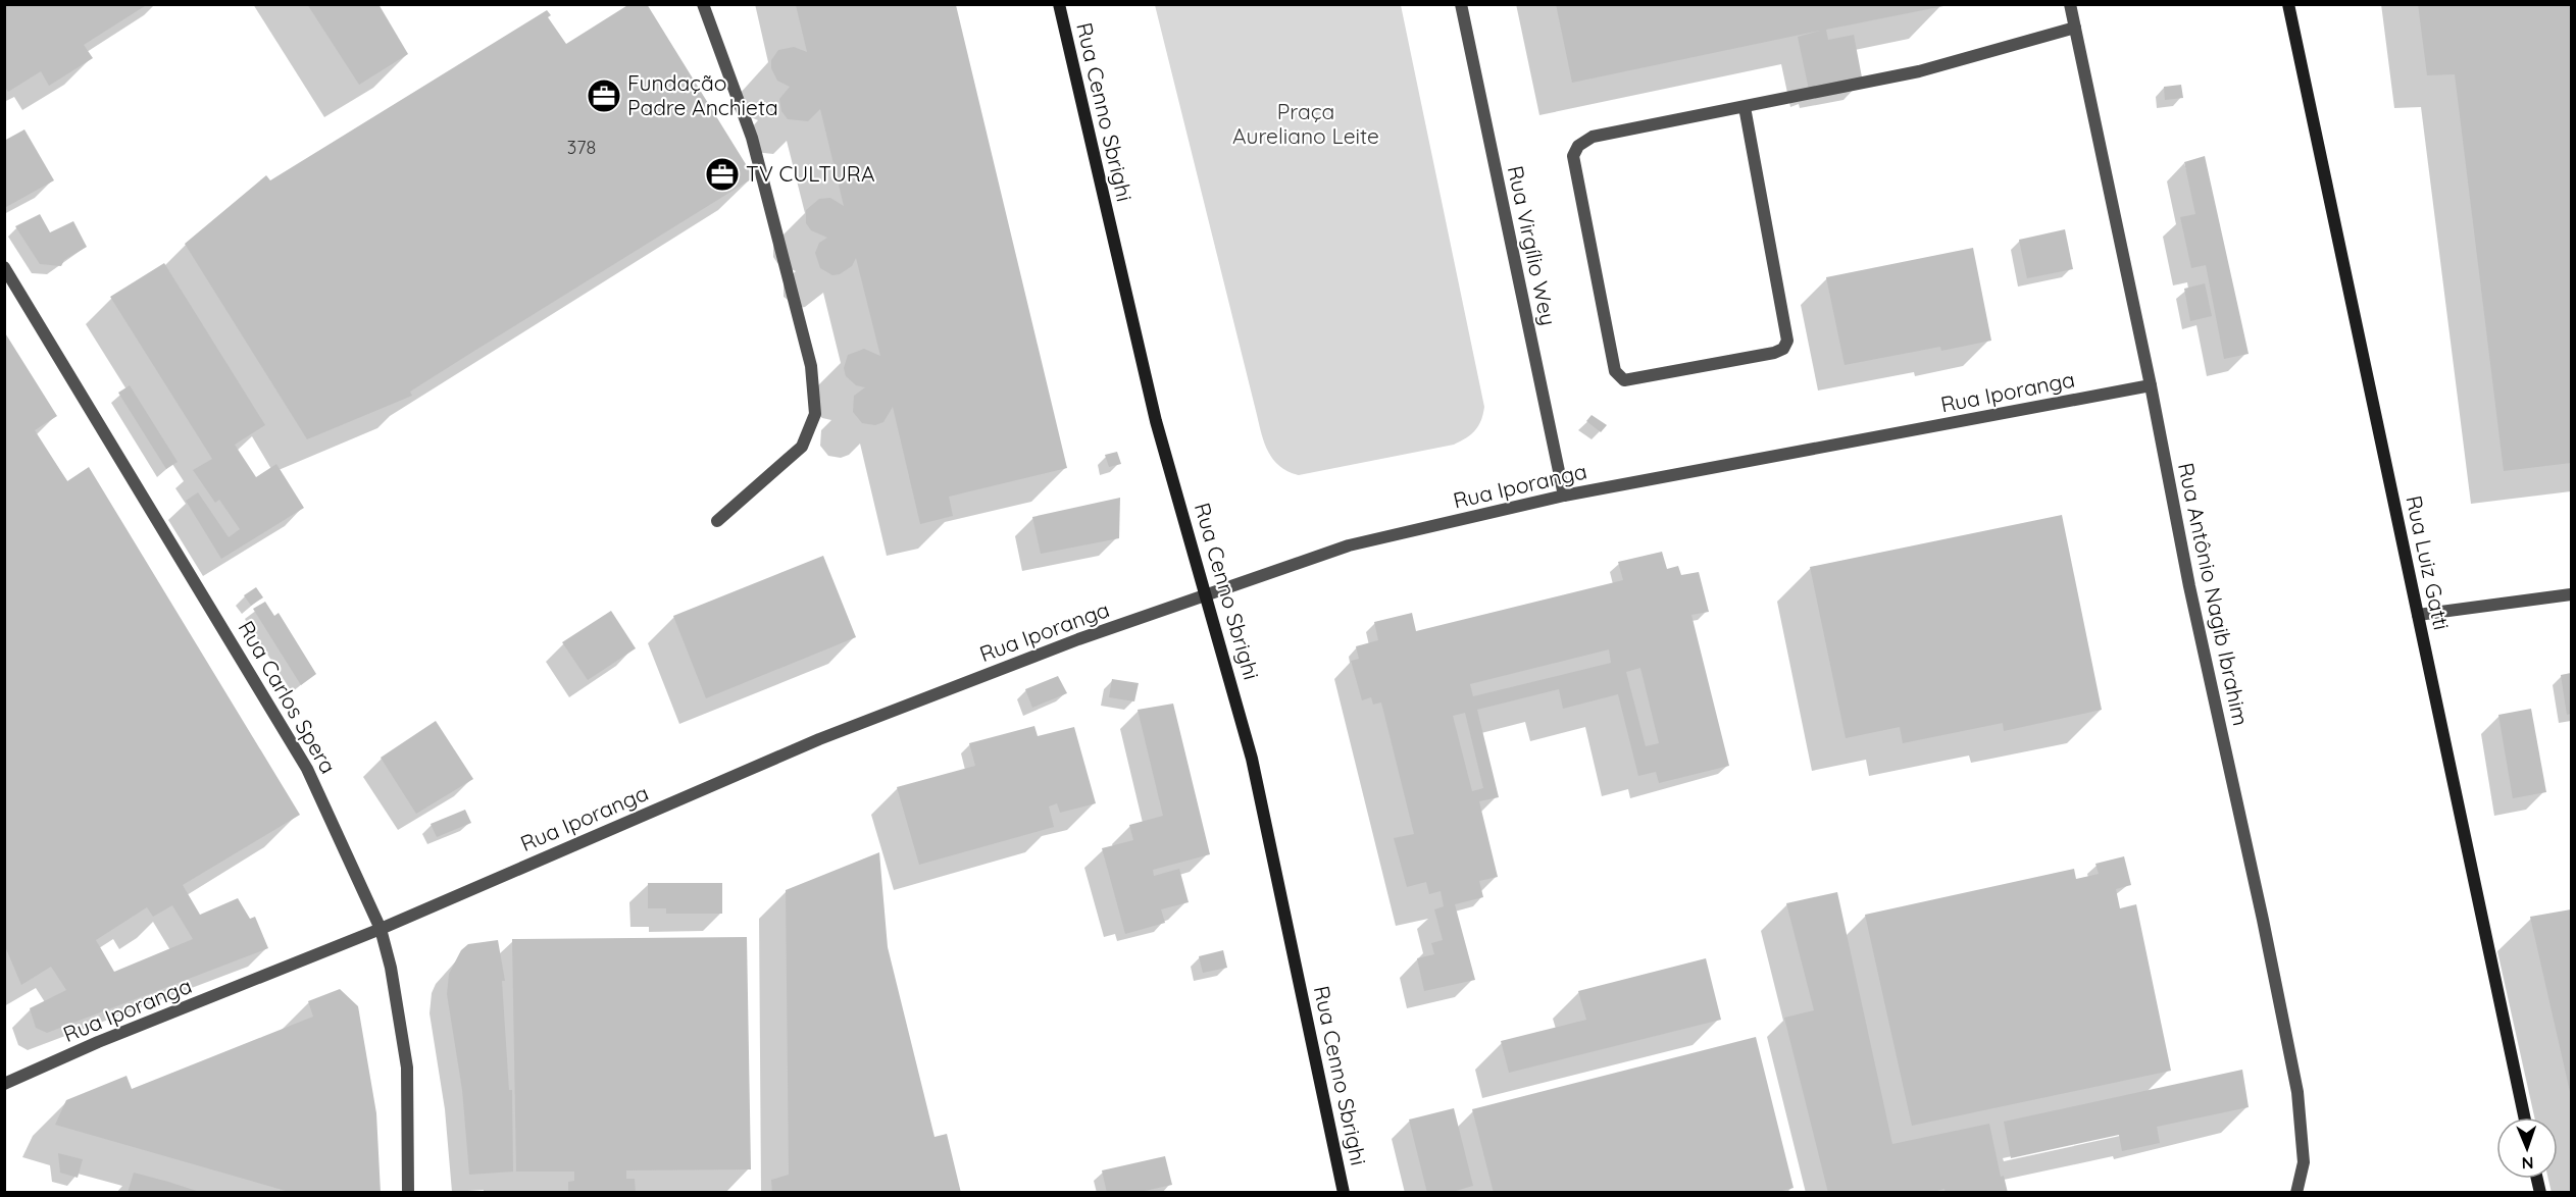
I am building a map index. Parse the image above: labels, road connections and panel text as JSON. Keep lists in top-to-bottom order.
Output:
{
  "streets": {
    "street": [
      "Rua Cenno Sbrighi",
      "Rua Virgílio Wey",
      "Rua Iporanga",
      "Rua Luiz Gatti",
      "Rua Antônio Nagib Ibrahim",
      "Rua Carlos Spera"
    ]
  },
  "crossings": [
    ["Rua Cenno Sbrighi", "Rua Iporanga"],
    ["Rua Virgílio Wey", "Rua Iporanga"],
    ["Rua Iporanga", "Rua Antônio Nagib Ibrahim"],
    ["Rua Iporanga", "Rua Carlos Spera"]
  ],
  "parks": ["Praça Aureliano Leite"],
  "places": {
    "office": ["Fundação Padre Anchieta", "TV CULTURA"]
  },
  "house_numbers": ["378"],
  "north": "bottom"
}
